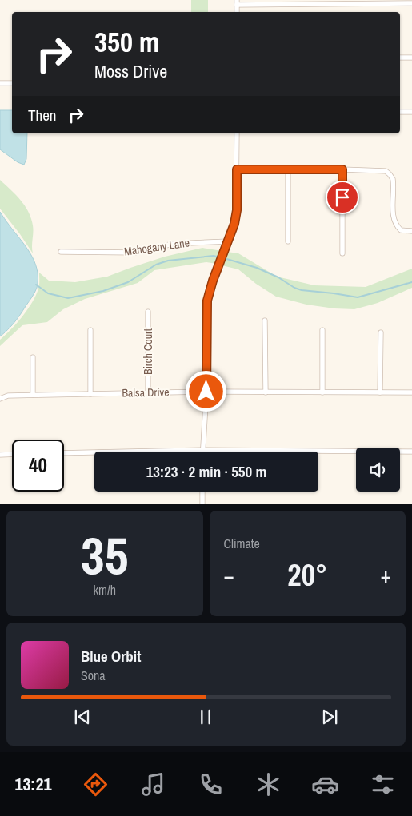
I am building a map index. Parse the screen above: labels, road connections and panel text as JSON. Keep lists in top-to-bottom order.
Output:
{
  "streets": {
    "street": ["Mahogany Lane", "Birch Court", "Balsa Drive"]
  },
  "crossings": [
    ["Birch Court", "Balsa Drive"]
  ],
  "page": {
    "turn": ["350 m", "Moss Drive"],
    "then": "Then",
    "limit": "40",
    "trip": "13:23 · 2 min · 550 m",
    "tile": [
      ["35", "km/h"],
      "Climate"
    ],
    "heat": ["−", "20°", "+"],
    "song": ["Blue Orbit", "Sona"],
    "tabs": "13:21"
  }
}
